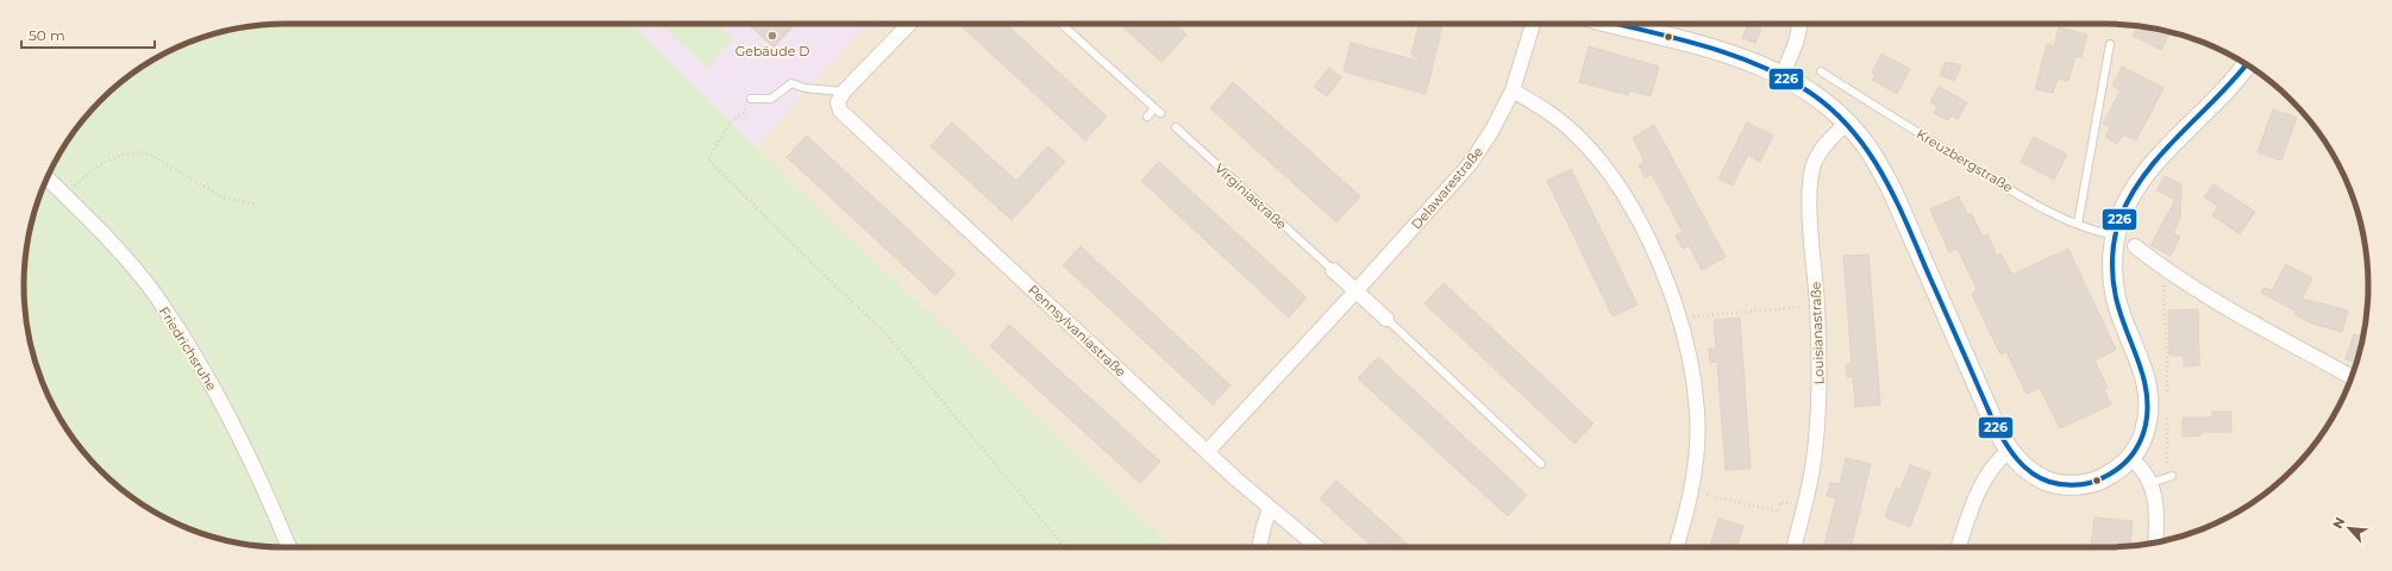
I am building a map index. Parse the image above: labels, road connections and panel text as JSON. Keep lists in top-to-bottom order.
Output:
{
  "streets": {
    "street": [
      "Delawarestraße",
      "Virginiastraße",
      "Pennsylvaniastraße",
      "Louisianastraße",
      "Friedrichsruhe"
    ],
    "lane": ["Kreuzbergstraße"]
  },
  "crossings": [
    ["Delawarestraße", "Virginiastraße"],
    ["Delawarestraße", "Pennsylvaniastraße"]
  ],
  "places": ["Gebäude D"],
  "lines": ["transit line 226"],
  "scale_bar": "50 m",
  "north": "top left"
}
